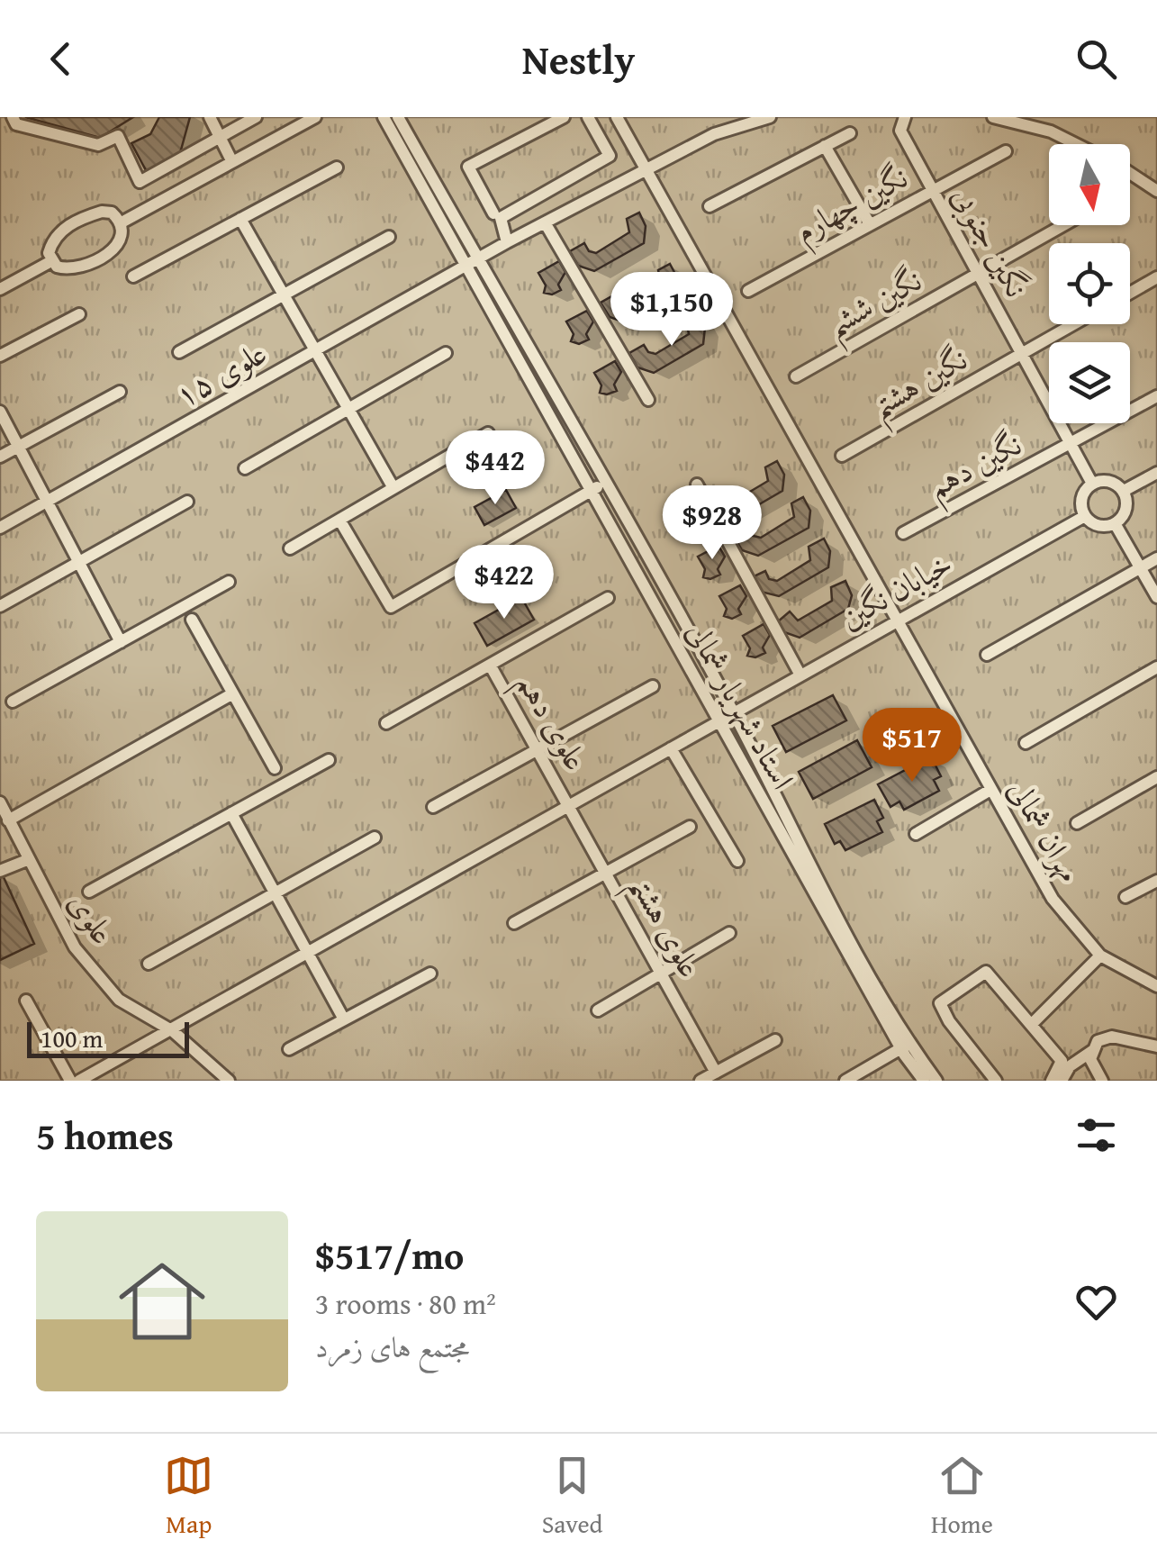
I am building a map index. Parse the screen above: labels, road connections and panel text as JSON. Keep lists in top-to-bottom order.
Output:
{
  "streets": {
    "street": [
      "نگین چهارم",
      "نگین جنوبی",
      "نگین ششم",
      "علوی ۱۵",
      "نگین هشتم",
      "نگین دهم",
      "خیابان نگین",
      "استاد شهریار شمالی",
      "علوی دهم",
      "مهران شمالی",
      "علوی",
      "علوی هشتم"
    ]
  },
  "crossings": [
    ["نگین چهارم", "نگین جنوبی"],
    ["نگین جنوبی", "نگین ششم"],
    ["نگین جنوبی", "نگین هشتم"],
    ["نگین جنوبی", "نگین دهم"],
    ["نگین جنوبی", "خیابان نگین"],
    ["علوی ۱۵", "استاد شهریار شمالی"],
    ["علوی ۱۵", "مهران شمالی"],
    ["خیابان نگین", "استاد شهریار شمالی"],
    ["خیابان نگین", "علوی دهم"],
    ["خیابان نگین", "مهران شمالی"],
    ["خیابان نگین", "علوی"],
    ["خیابان نگین", "علوی هشتم"],
    ["علوی دهم", "علوی هشتم"]
  ],
  "scale_bar": "100 m",
  "north": "bottom",
  "page": {
    "header": "Nestly",
    "price": [
      "$1,150",
      "$442",
      "$928",
      "$422",
      "$517"
    ],
    "scale": "100 m",
    "heading": "5 homes",
    "list": [
      {
        "name": "$517/mo",
        "note": "3 rooms · 80 m² · مجتمع های زمرد"
      }
    ],
    "tabs": ["Map", "Saved", "Home"]
  }
}
